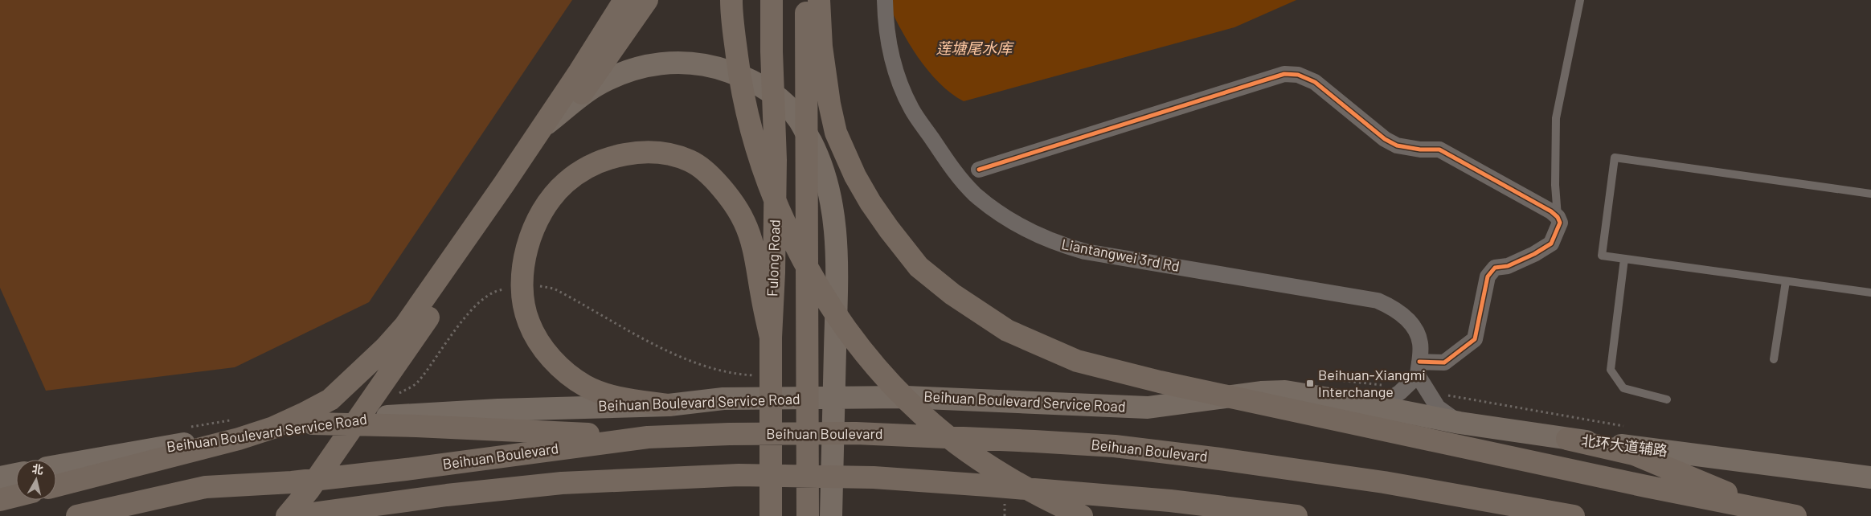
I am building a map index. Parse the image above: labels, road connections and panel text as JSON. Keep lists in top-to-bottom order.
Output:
{
  "streets": {
    "highway": ["Fulong Road", "Beihuan Boulevard"],
    "main road": ["Beihuan Boulevard Service Road", "北环大道辅路"],
    "street": ["Liantangwei 3rd Rd"]
  },
  "crossings": [
    ["Beihuan Boulevard Service Road", "北环大道辅路"]
  ],
  "water": ["莲塘尾水库"],
  "places": {
    "transit": ["Beihuan-Xiangmi Interchange"]
  },
  "north": "top"
}
